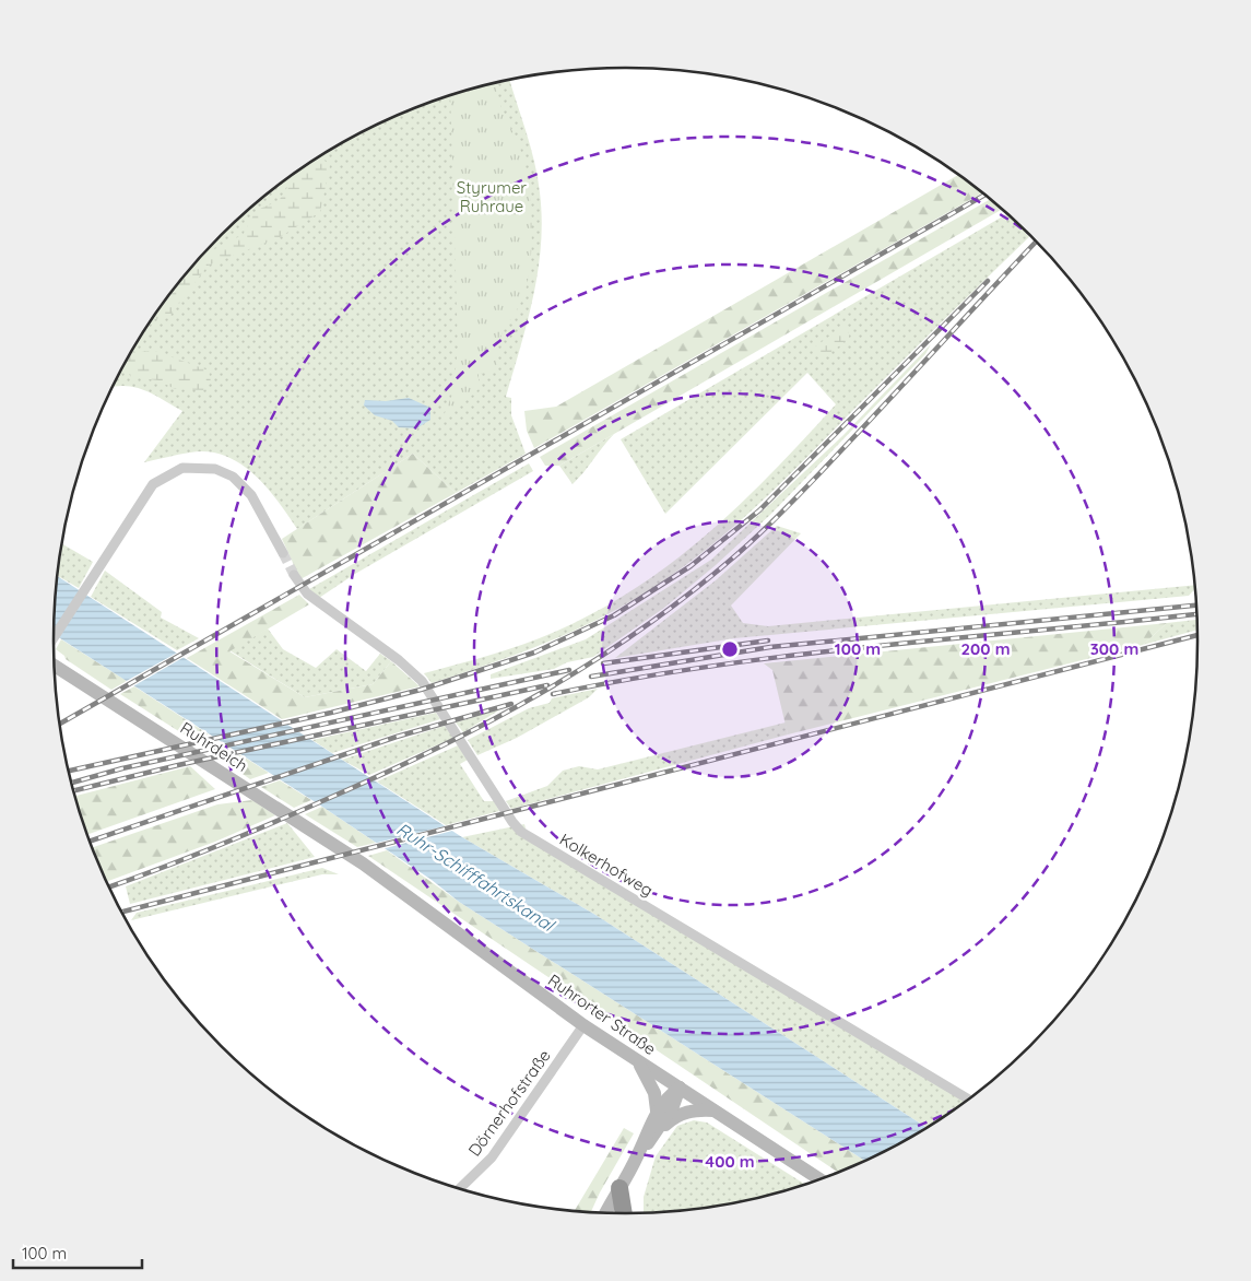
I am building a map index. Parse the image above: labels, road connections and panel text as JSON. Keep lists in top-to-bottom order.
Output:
{
  "streets": {
    "main road": ["Ruhrdeich", "Ruhrorter Straße"],
    "street": ["Kolkerhofweg", "Dörnerhofstraße"]
  },
  "crossings": [
    ["Ruhrdeich", "Ruhrorter Straße"],
    ["Ruhrorter Straße", "Dörnerhofstraße"]
  ],
  "water": ["Ruhr-Schifffahrtskanal"],
  "parks": ["Styrumer Ruhraue"],
  "scale_bar": "100 m",
  "rings": [
    "100 m",
    "200 m",
    "300 m",
    "400 m"
  ]
}
